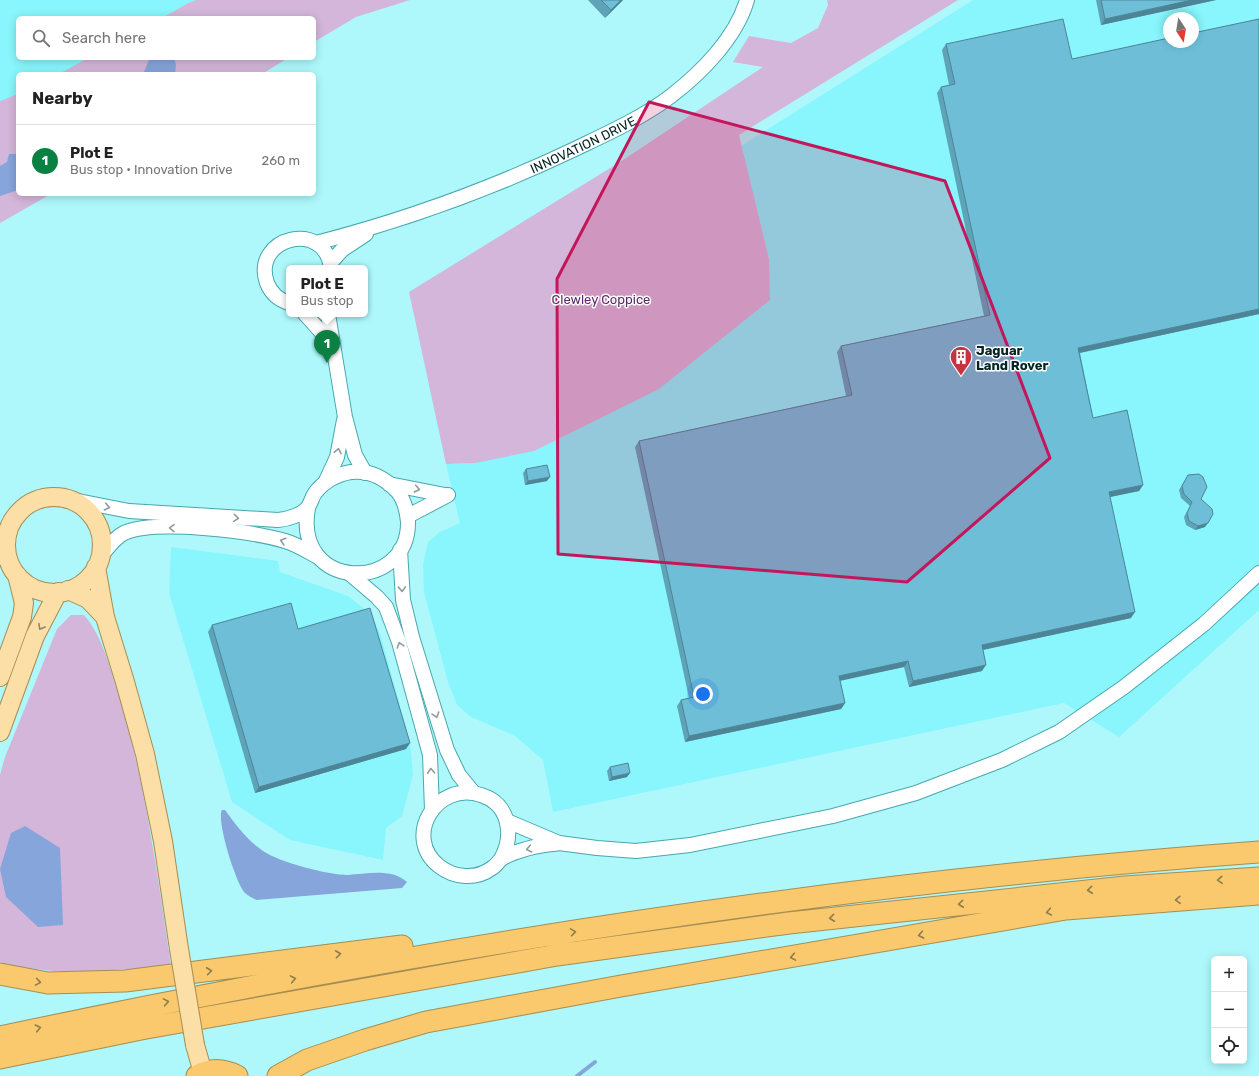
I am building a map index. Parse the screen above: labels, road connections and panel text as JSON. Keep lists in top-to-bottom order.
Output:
{
  "streets": {
    "street": ["INNOVATION DRIVE"]
  },
  "parks": ["Clewley Coppice"],
  "places": {
    "building": ["Jaguar Land Rover"]
  },
  "north": "bottom",
  "page": {
    "search": "Search here",
    "heading": "Nearby",
    "list": [
      {
        "mark": "1",
        "name": "Plot E",
        "note": "Bus stop · Innovation Drive",
        "value": "260 m"
      }
    ],
    "popup": ["Plot E", "Bus stop"],
    "pins": "1",
    "map_buttons": ["+", "−"]
  }
}
